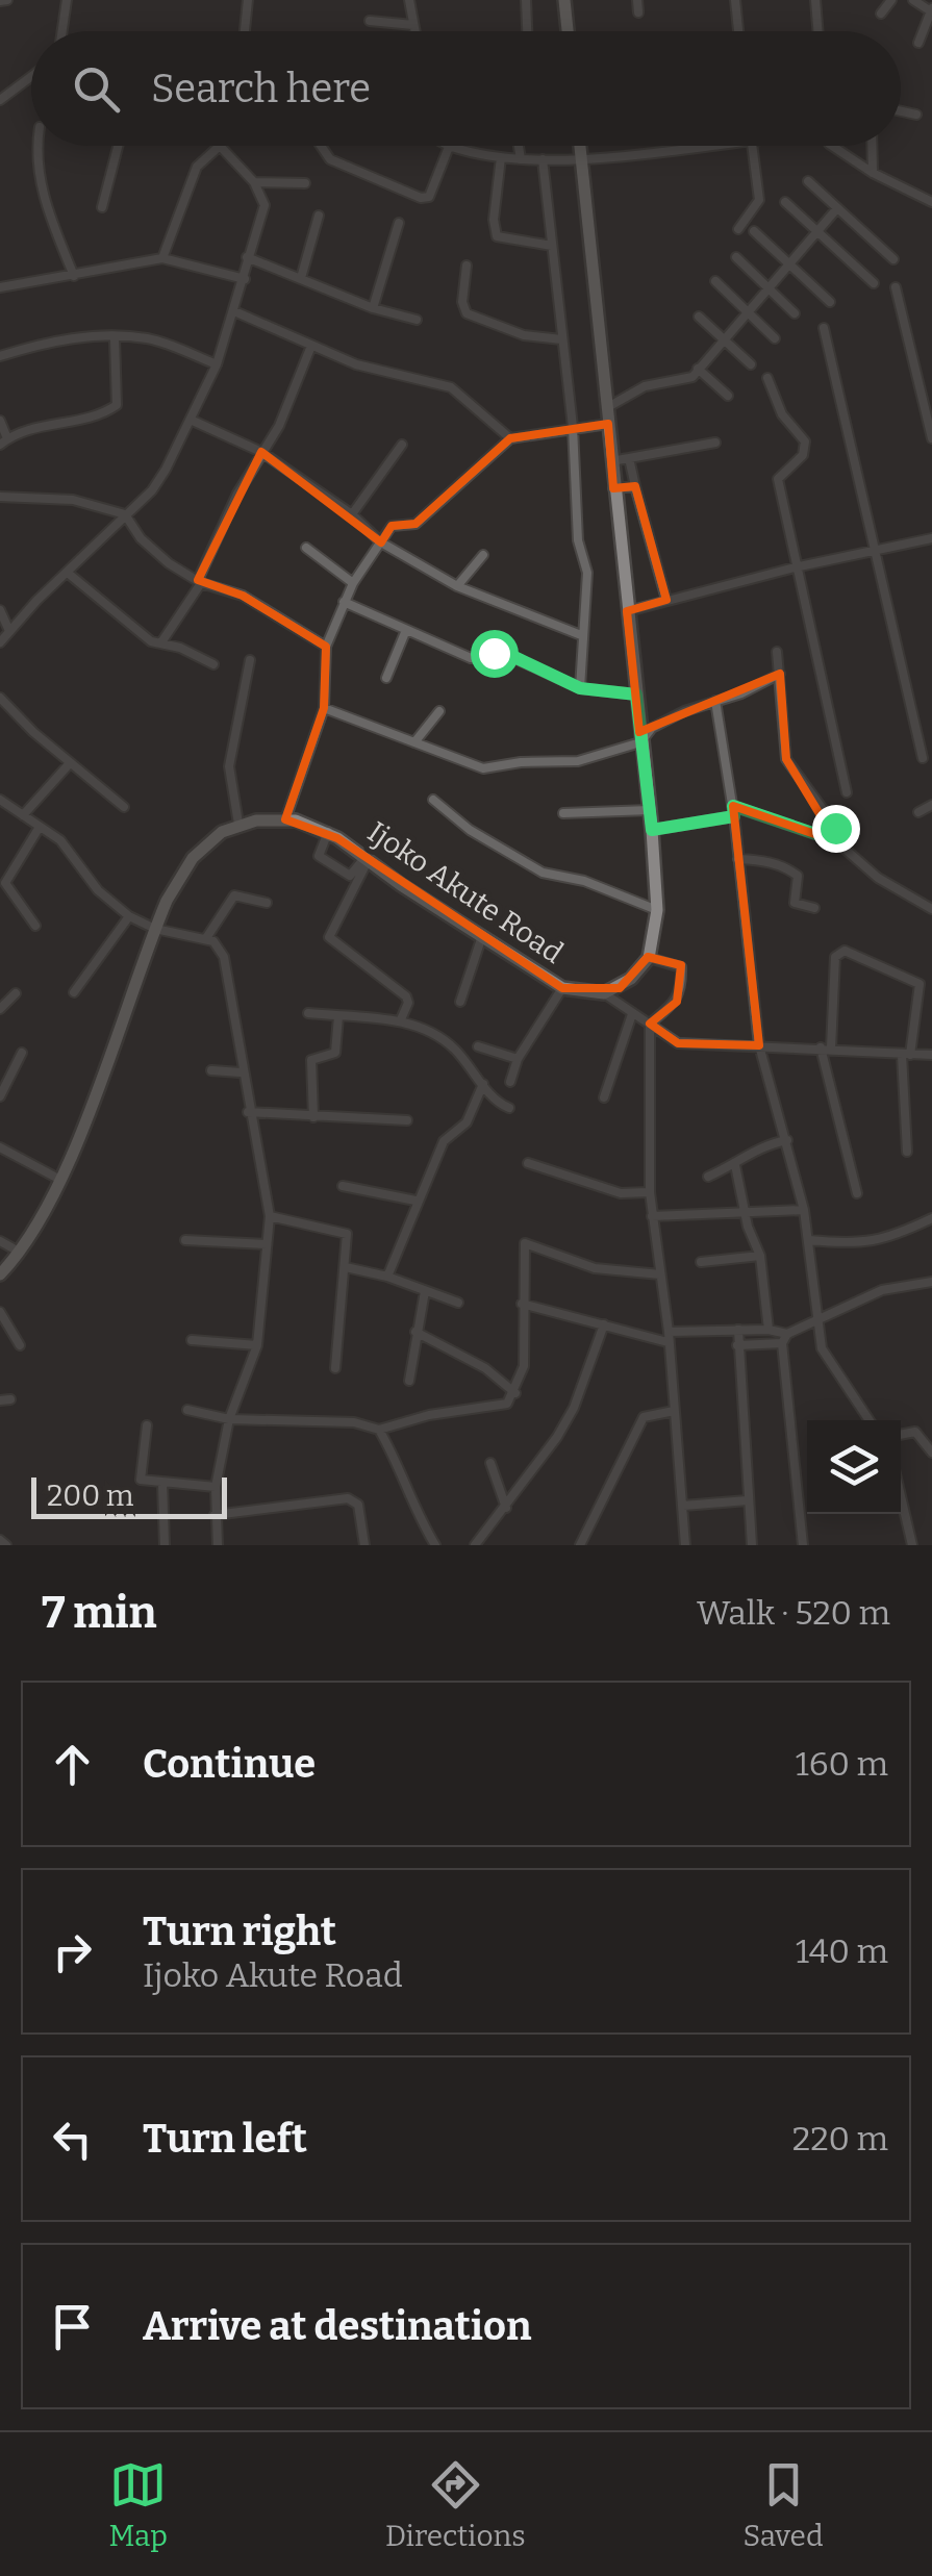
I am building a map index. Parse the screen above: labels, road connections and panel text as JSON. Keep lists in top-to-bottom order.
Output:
{
  "streets": {
    "main road": ["Ijoko Akute Road"]
  },
  "scale_bar": "200 m",
  "page": {
    "search": "Search here",
    "scale": "200 m",
    "heading": ["7 min", "Walk · 520 m"],
    "list": [
      ["Continue", "160 m"],
      ["Turn right", "Ijoko Akute Road", "140 m"],
      ["Turn left", "220 m"],
      "Arrive at destination"
    ],
    "nav": ["Map", "Directions", "Saved"]
  }
}
